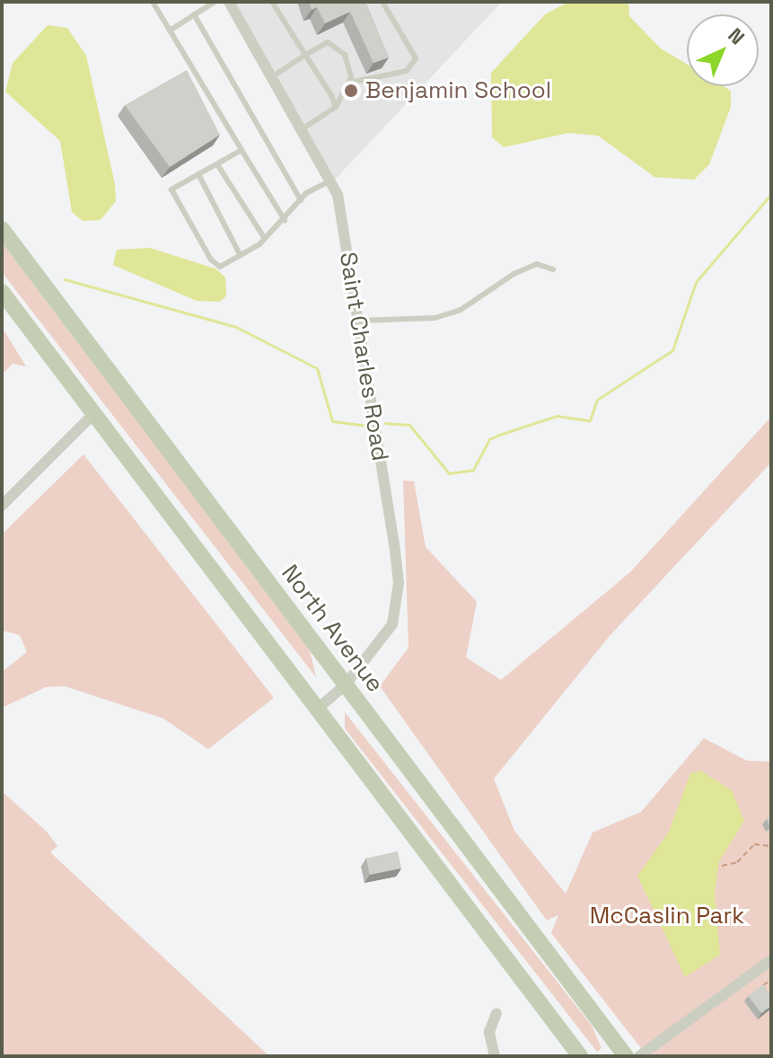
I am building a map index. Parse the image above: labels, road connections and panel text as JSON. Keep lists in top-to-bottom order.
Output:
{
  "streets": {
    "main road": ["North Avenue"],
    "street": ["Saint Charles Road"]
  },
  "crossings": [
    ["Saint Charles Road", "North Avenue"]
  ],
  "parks": ["McCaslin Park"],
  "places": ["Benjamin School"],
  "north": "top right"
}
